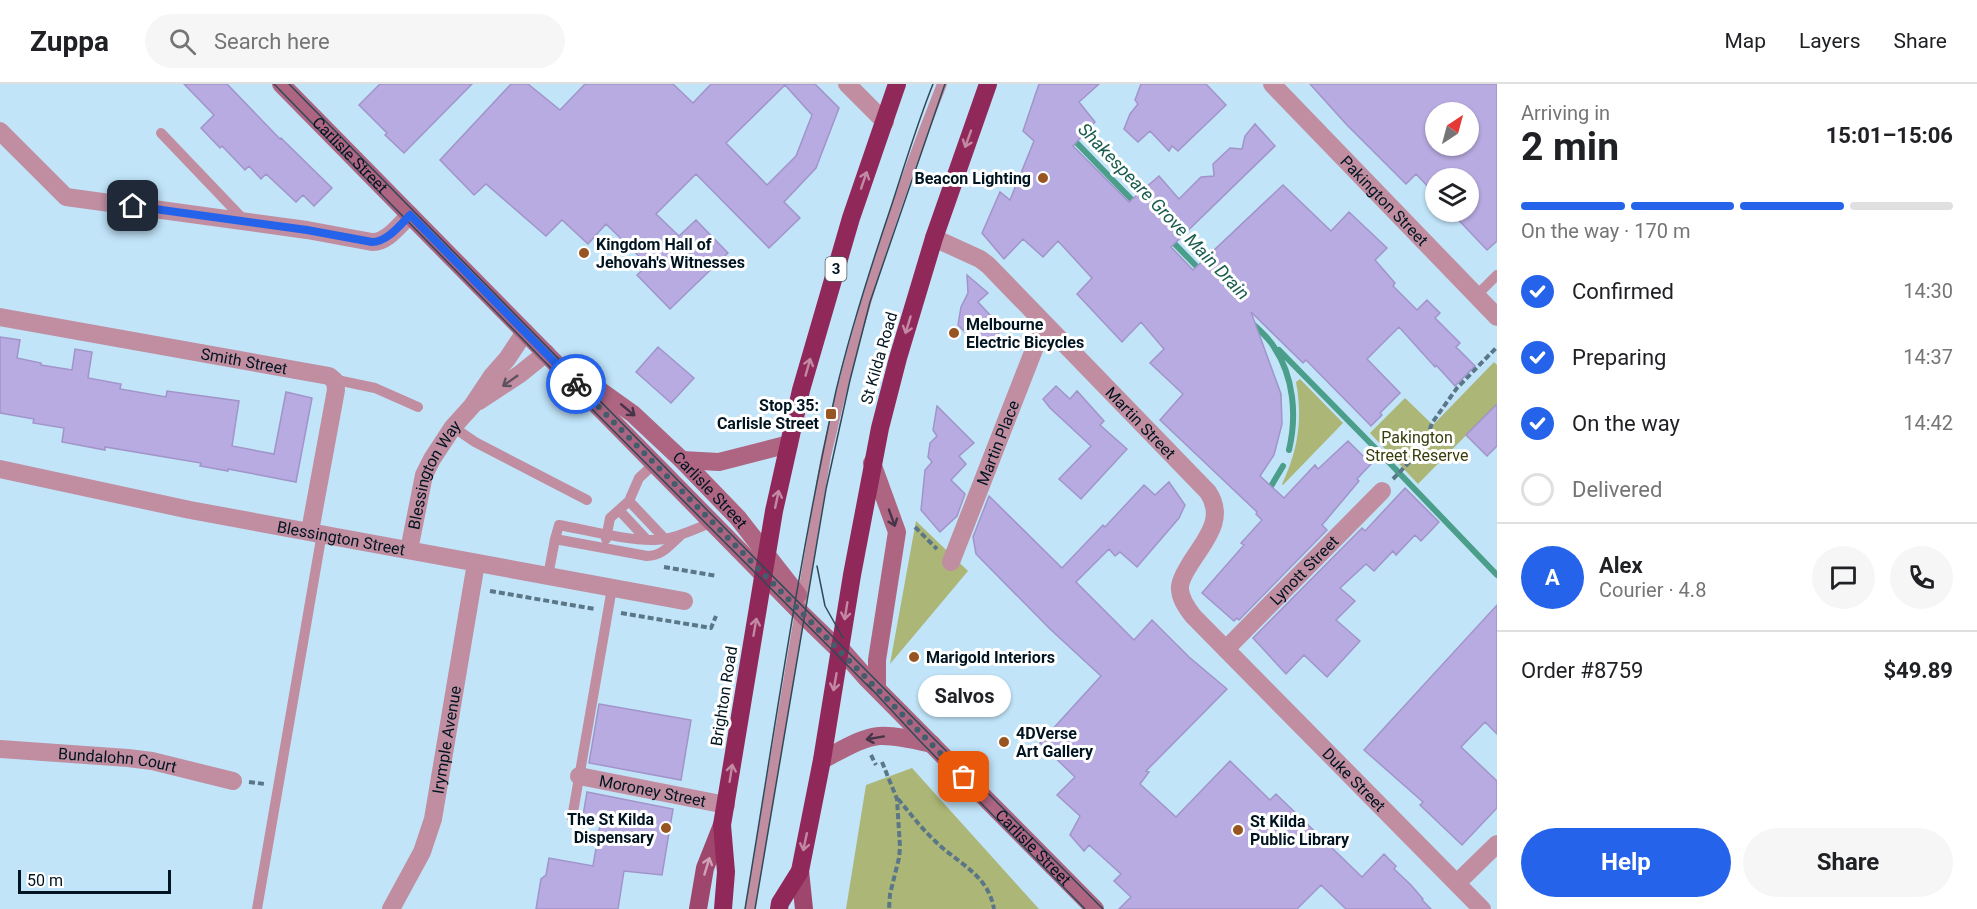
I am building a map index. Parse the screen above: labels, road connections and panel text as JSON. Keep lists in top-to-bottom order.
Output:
{
  "streets": {
    "highway": ["3", "St Kilda Road", "Brighton Road"],
    "main road": ["Carlisle Street"],
    "street": [
      "Pakington Street",
      "Smith Street",
      "Martin Street",
      "Martin Place",
      "Blessington Way",
      "Blessington Street",
      "Lynott Street",
      "Irymple Avenue",
      "Bundalohn Court",
      "Duke Street",
      "Moroney Street"
    ]
  },
  "crossings": [
    ["Carlisle Street", "3"],
    ["Carlisle Street", "St Kilda Road"],
    ["Carlisle Street", "Blessington Way"],
    ["Carlisle Street", "Brighton Road"],
    ["3", "Brighton Road"],
    ["St Kilda Road", "Martin Street"],
    ["Martin Street", "Martin Place"],
    ["Martin Street", "Lynott Street"],
    ["Martin Street", "Duke Street"],
    ["Blessington Way", "Blessington Street"],
    ["Blessington Street", "Irymple Avenue"],
    ["Lynott Street", "Duke Street"],
    ["Brighton Road", "Moroney Street"]
  ],
  "water": ["Shakespeare Grove Main Drain"],
  "parks": ["Pakington Street Reserve"],
  "places": {
    "other": [
      "Beacon Lighting",
      "Kingdom Hall of Jehovah's Witnesses",
      "Melbourne Electric Bicycles",
      "Marigold Interiors",
      "4DVerse Art Gallery",
      "Salvos",
      "The St Kilda Dispensary",
      "St Kilda Public Library"
    ],
    "transit": ["Stop 35: Carlisle Street"]
  },
  "scale_bar": "50 m",
  "north": "top right",
  "page": {
    "header": "Zuppa",
    "search": "Search here",
    "nav": ["Map", "Layers", "Share"],
    "heading": ["2 min", "Arriving in", "15:01–15:06"],
    "panel": [
      "Alex",
      "Courier · 4.8",
      "Order #8759",
      "$49.89"
    ],
    "bar": "On the way · 170 m",
    "list": [
      ["Confirmed", "14:30"],
      ["Preparing", "14:37"],
      ["On the way", "14:42"],
      "Delivered"
    ],
    "round": "A",
    "bubble": "Salvos",
    "buttons": ["Help", "Share"],
    "scale": "50 m"
  }
}
